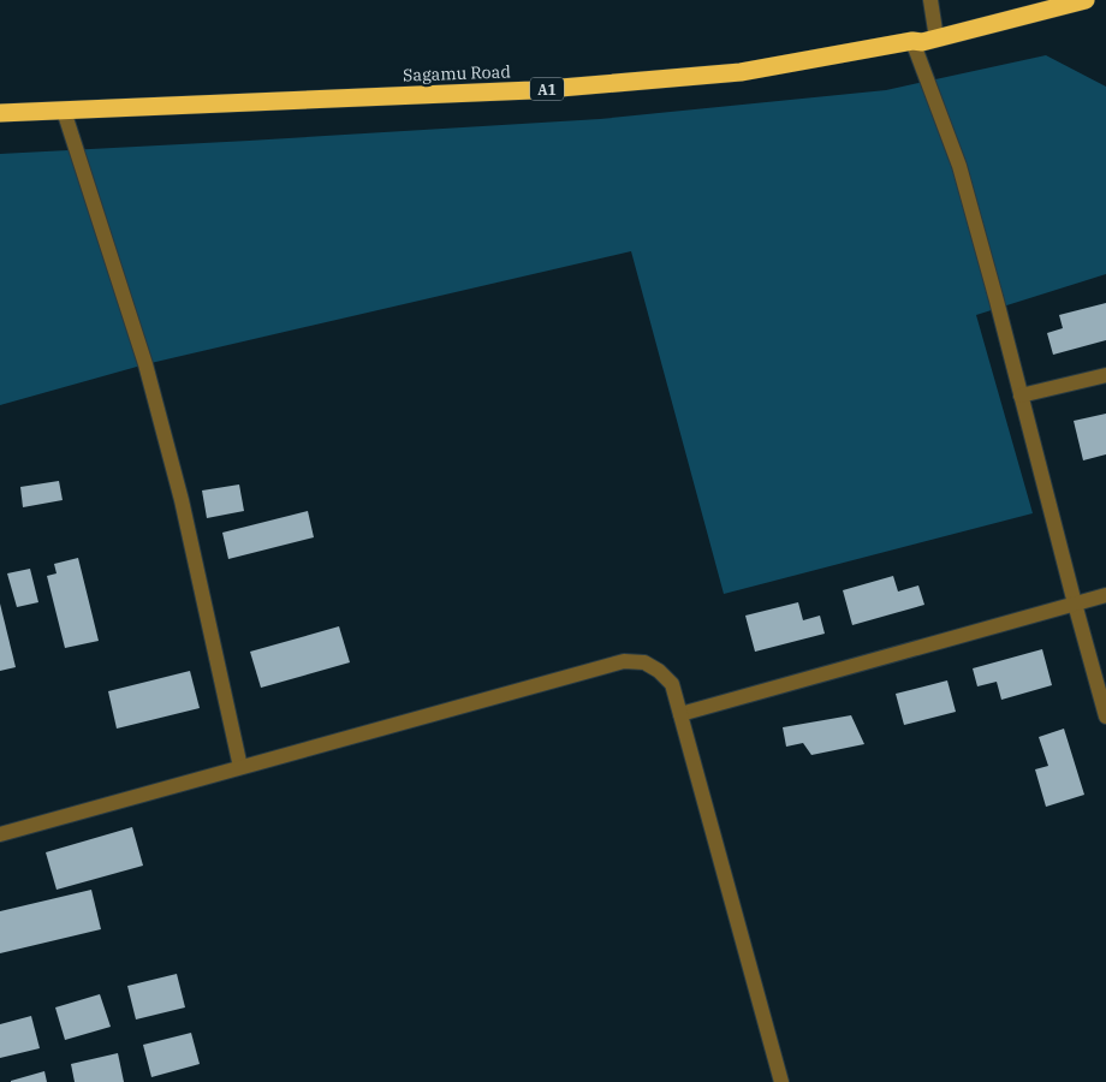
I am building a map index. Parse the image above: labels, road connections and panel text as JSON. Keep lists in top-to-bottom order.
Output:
{
  "streets": {
    "highway": ["Sagamu Road", "A1"]
  }
}
